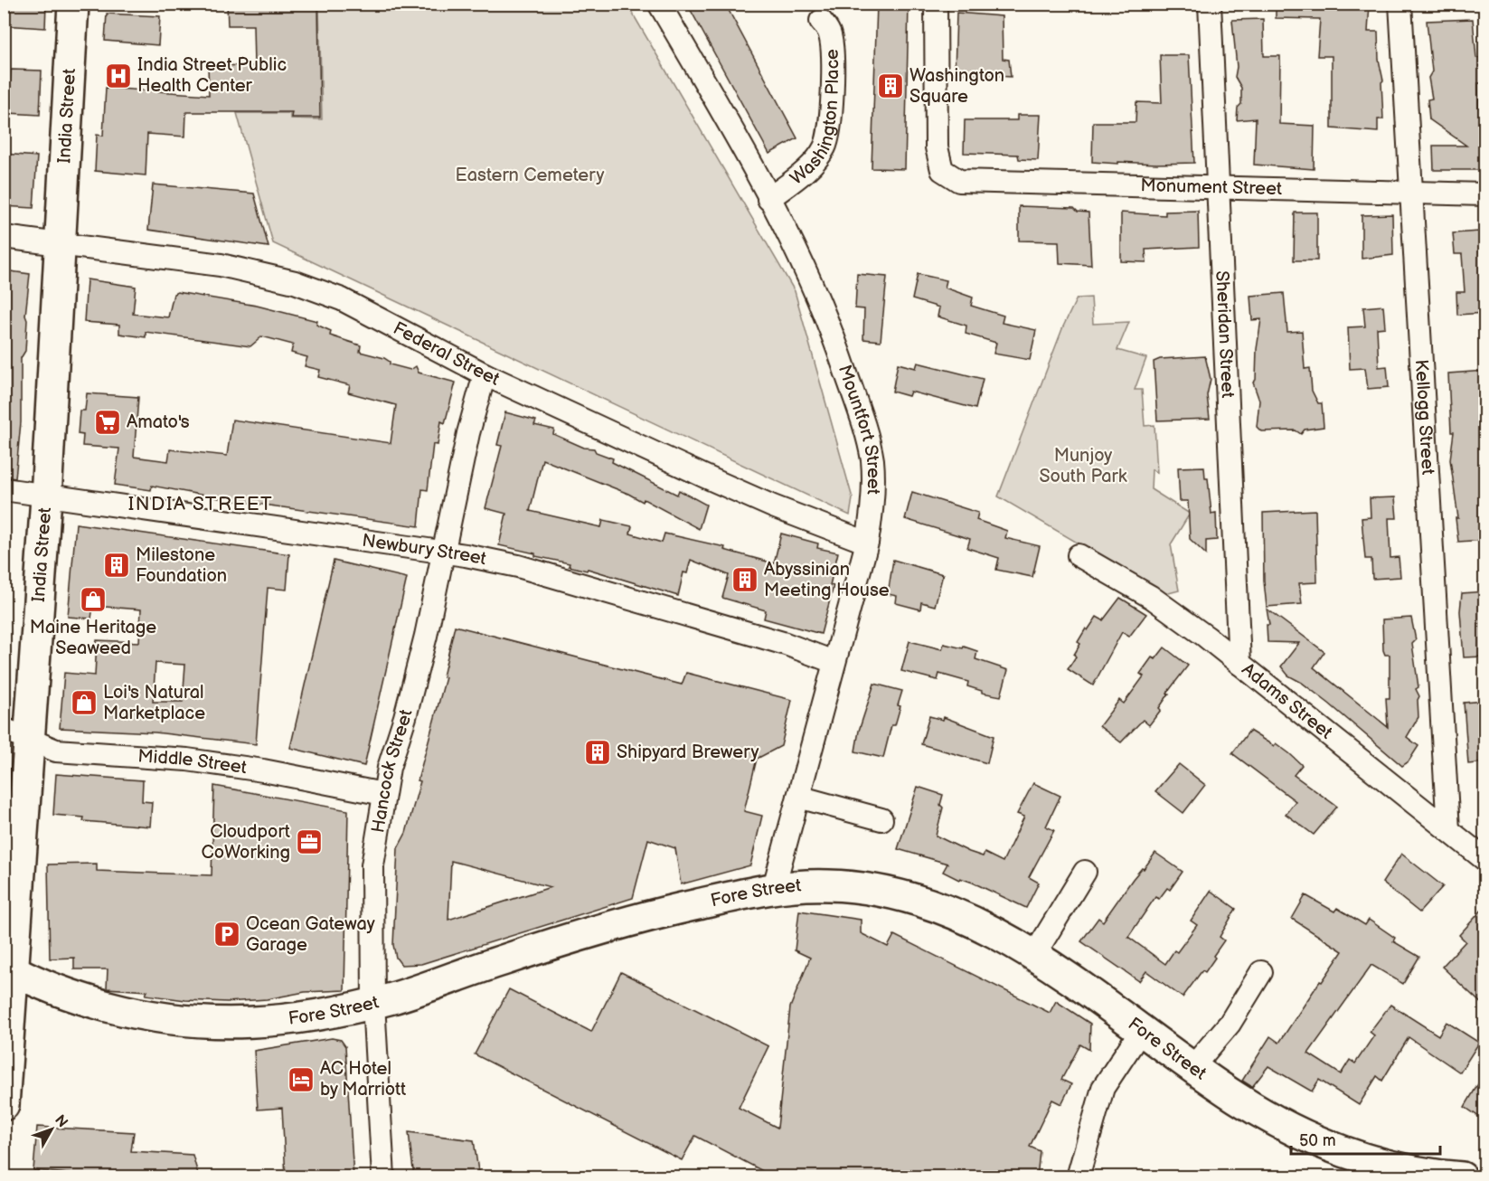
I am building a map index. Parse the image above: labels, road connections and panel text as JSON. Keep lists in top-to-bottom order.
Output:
{
  "streets": {
    "street": [
      "Washington Place",
      "India Street",
      "Monument Street",
      "Sheridan Street",
      "Federal Street",
      "Kellogg Street",
      "Mountfort Street",
      "Newbury Street",
      "Adams Street",
      "Middle Street",
      "Hancock Street",
      "Fore Street"
    ]
  },
  "crossings": [
    ["Washington Place", "Mountfort Street"],
    ["India Street", "Federal Street"],
    ["India Street", "Newbury Street"],
    ["India Street", "Middle Street"],
    ["India Street", "Fore Street"],
    ["Monument Street", "Sheridan Street"],
    ["Monument Street", "Kellogg Street"],
    ["Sheridan Street", "Adams Street"],
    ["Federal Street", "Mountfort Street"],
    ["Federal Street", "Hancock Street"],
    ["Kellogg Street", "Adams Street"],
    ["Mountfort Street", "Newbury Street"],
    ["Mountfort Street", "Fore Street"],
    ["Newbury Street", "Hancock Street"],
    ["Middle Street", "Hancock Street"],
    ["Hancock Street", "Fore Street"]
  ],
  "districts": ["INDIA STREET"],
  "parks": ["Eastern Cemetery", "Munjoy South Park"],
  "places": {
    "hospital": ["India Street Public Health Center"],
    "building": [
      "Washington Square",
      "Milestone Foundation",
      "Abyssinian Meeting House",
      "Shipyard Brewery"
    ],
    "supermarket": ["Amato's"],
    "shop": ["Maine Heritage Seaweed", "Loi's Natural Marketplace"],
    "office": ["Cloudport CoWorking"],
    "parking": ["Ocean Gateway Garage"],
    "hotel": ["AC Hotel by Marriott"]
  },
  "scale_bar": "50 m",
  "north": "top right"
}
